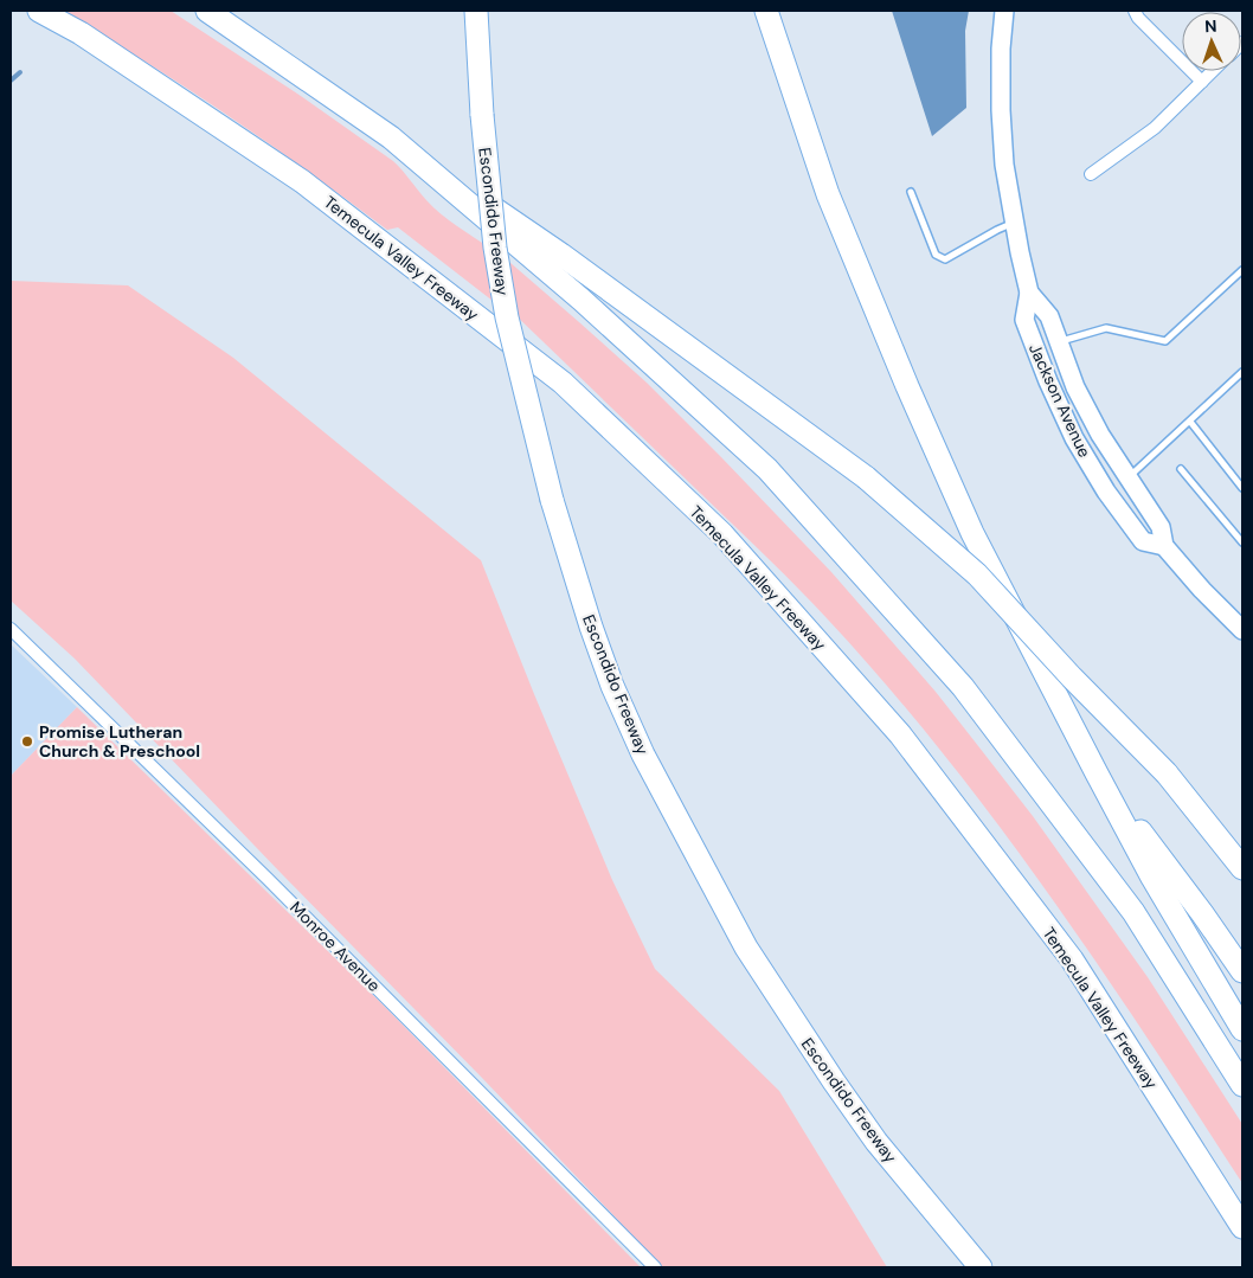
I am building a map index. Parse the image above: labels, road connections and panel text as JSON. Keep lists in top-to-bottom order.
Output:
{
  "streets": {
    "highway": ["Escondido Freeway", "Temecula Valley Freeway"],
    "main road": ["Jackson Avenue"],
    "street": ["Monroe Avenue"]
  },
  "places": ["Promise Lutheran Church & Preschool"],
  "north": "top"
}
